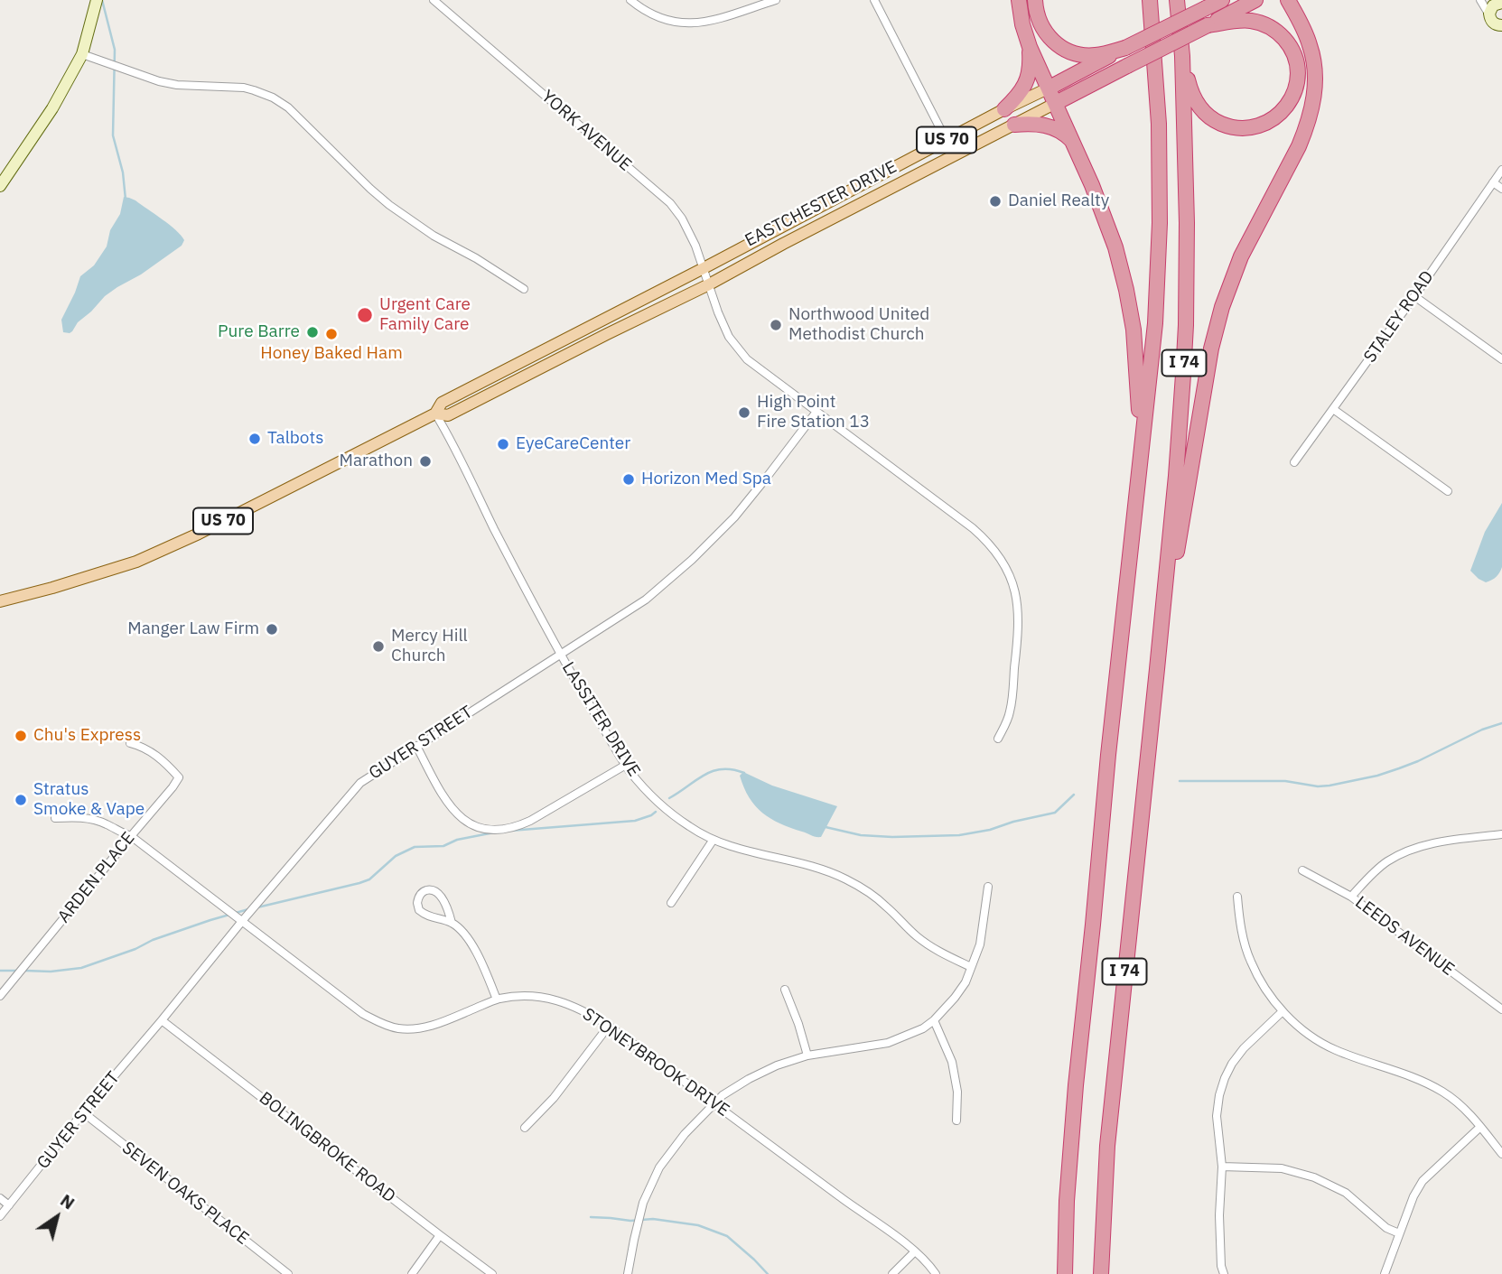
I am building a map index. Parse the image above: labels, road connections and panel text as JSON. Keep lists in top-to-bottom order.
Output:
{
  "streets": {
    "highway": ["US 70", "EASTCHESTER DRIVE", "I 74"],
    "street": [
      "YORK AVENUE",
      "STALEY ROAD",
      "LASSITER DRIVE",
      "GUYER STREET",
      "ARDEN PLACE",
      "LEEDS AVENUE",
      "STONEYBROOK DRIVE",
      "BOLINGBROKE ROAD",
      "SEVEN OAKS PLACE"
    ]
  },
  "crossings": [
    ["YORK AVENUE", "EASTCHESTER DRIVE"],
    ["YORK AVENUE", "GUYER STREET"],
    ["EASTCHESTER DRIVE", "LASSITER DRIVE"],
    ["LASSITER DRIVE", "GUYER STREET"],
    ["GUYER STREET", "STONEYBROOK DRIVE"],
    ["GUYER STREET", "BOLINGBROKE ROAD"],
    ["GUYER STREET", "SEVEN OAKS PLACE"],
    ["ARDEN PLACE", "STONEYBROOK DRIVE"]
  ],
  "places": [
    "Daniel Realty",
    "Urgent Care Family Care",
    "Northwood United Methodist Church",
    "Pure Barre",
    "Honey Baked Ham",
    "High Point Fire Station 13",
    "Talbots",
    "EyeCareCenter",
    "Marathon",
    "Horizon Med Spa",
    "Manger Law Firm",
    "Mercy Hill Church",
    "Chu's Express",
    "Stratus Smoke & Vape"
  ],
  "north": "top right"
}
